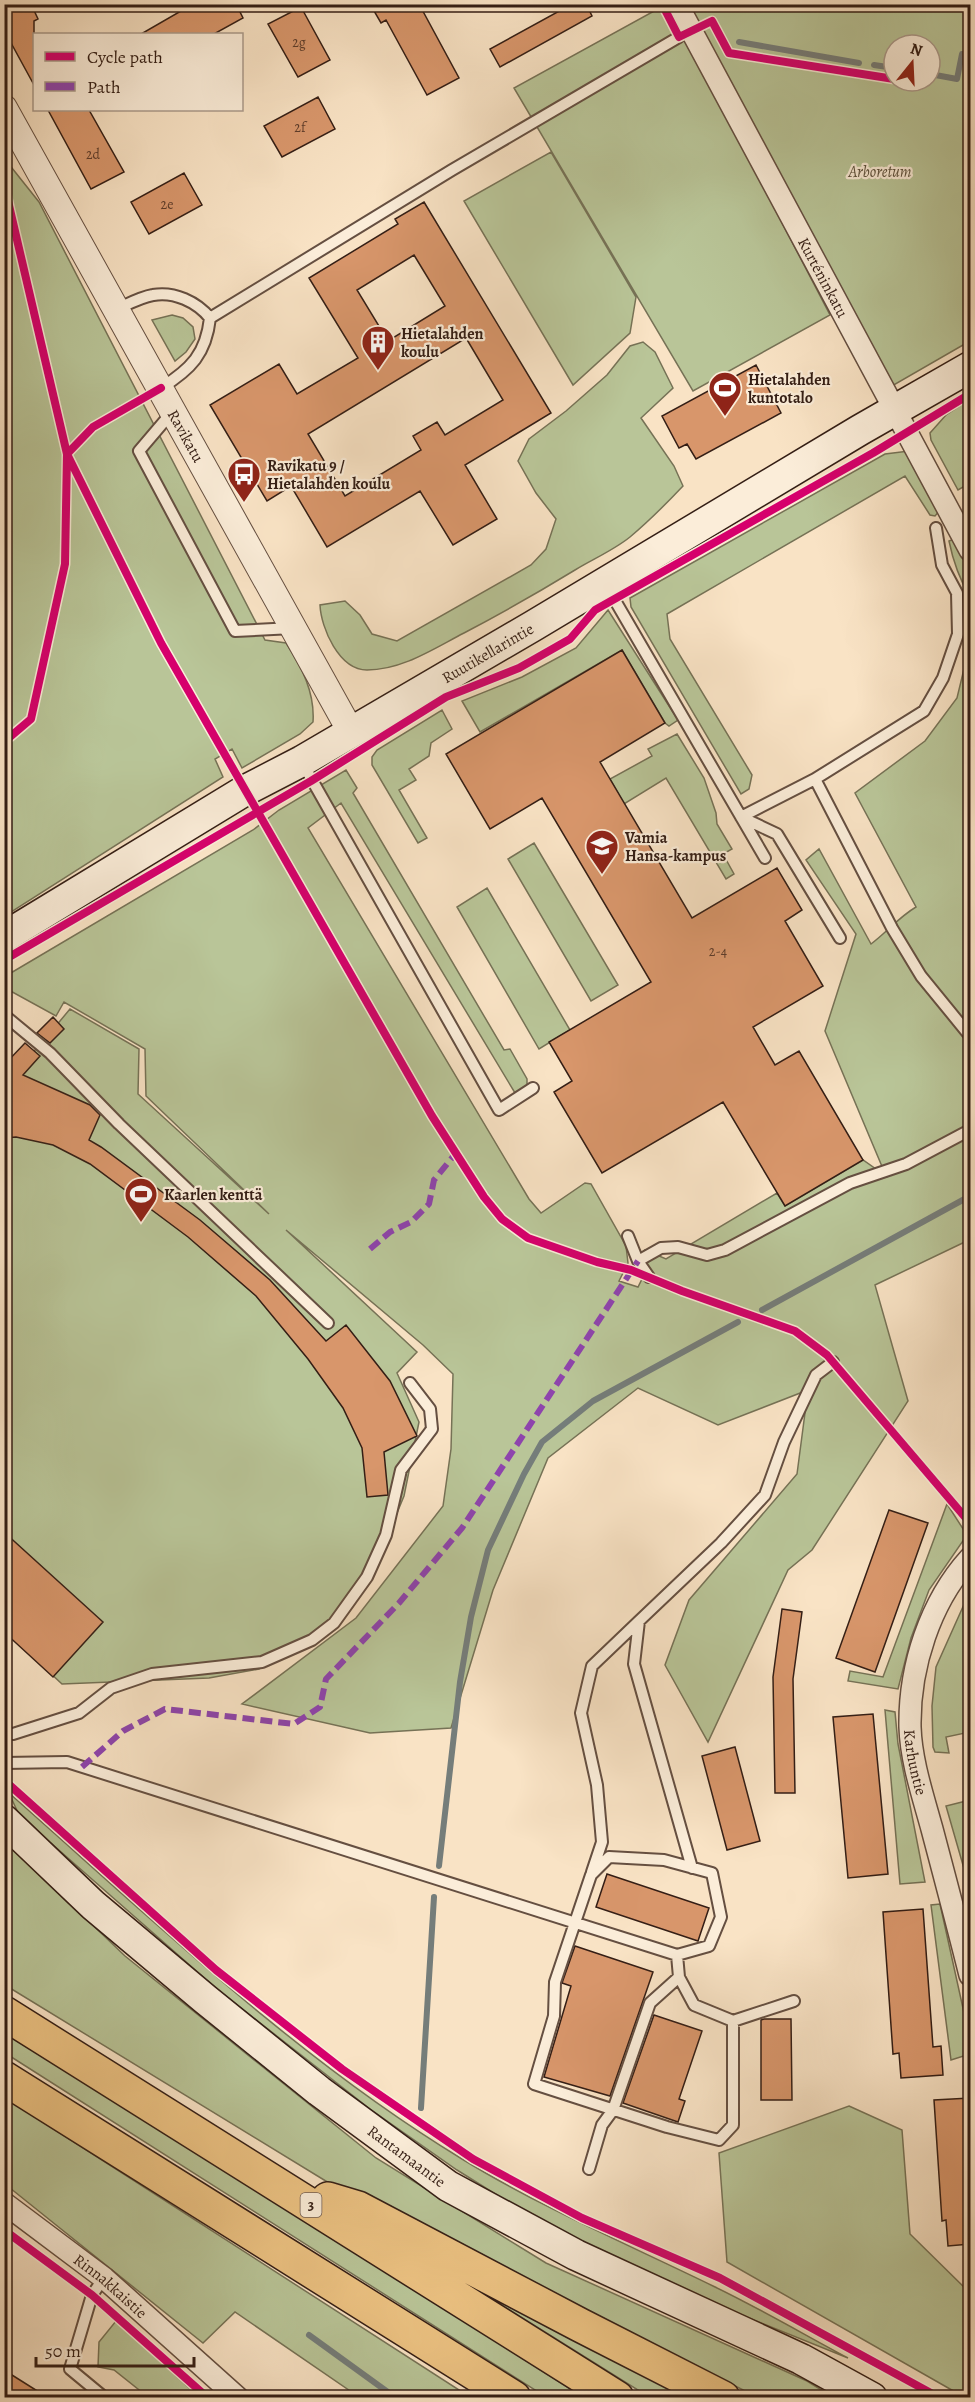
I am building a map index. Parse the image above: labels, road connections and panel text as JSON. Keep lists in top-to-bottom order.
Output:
{
  "streets": {
    "highway": ["3"],
    "main road": ["Ruutikellarintie", "Rantamaantie"],
    "street": [
      "Kurténinkatu",
      "Ravikatu",
      "Karhuntie",
      "Rinnakkaistie"
    ]
  },
  "crossings": [
    ["Kurténinkatu", "Ruutikellarintie"],
    ["Ravikatu", "Ruutikellarintie"]
  ],
  "parks": ["Arboretum"],
  "places": {
    "building": ["Hietalahden koulu"],
    "sports": ["Hietalahden kuntotalo", "Kaarlen kenttä"],
    "bus stop": ["Ravikatu 9 / Hietalahden koulu"],
    "school or university": ["Vamia Hansa-kampus"]
  },
  "house_numbers": [
    "2g",
    "2f",
    "2d",
    "2e",
    "2-4"
  ],
  "legend": ["Cycle path", "Path"],
  "scale_bar": "50 m",
  "north": "top"
}
